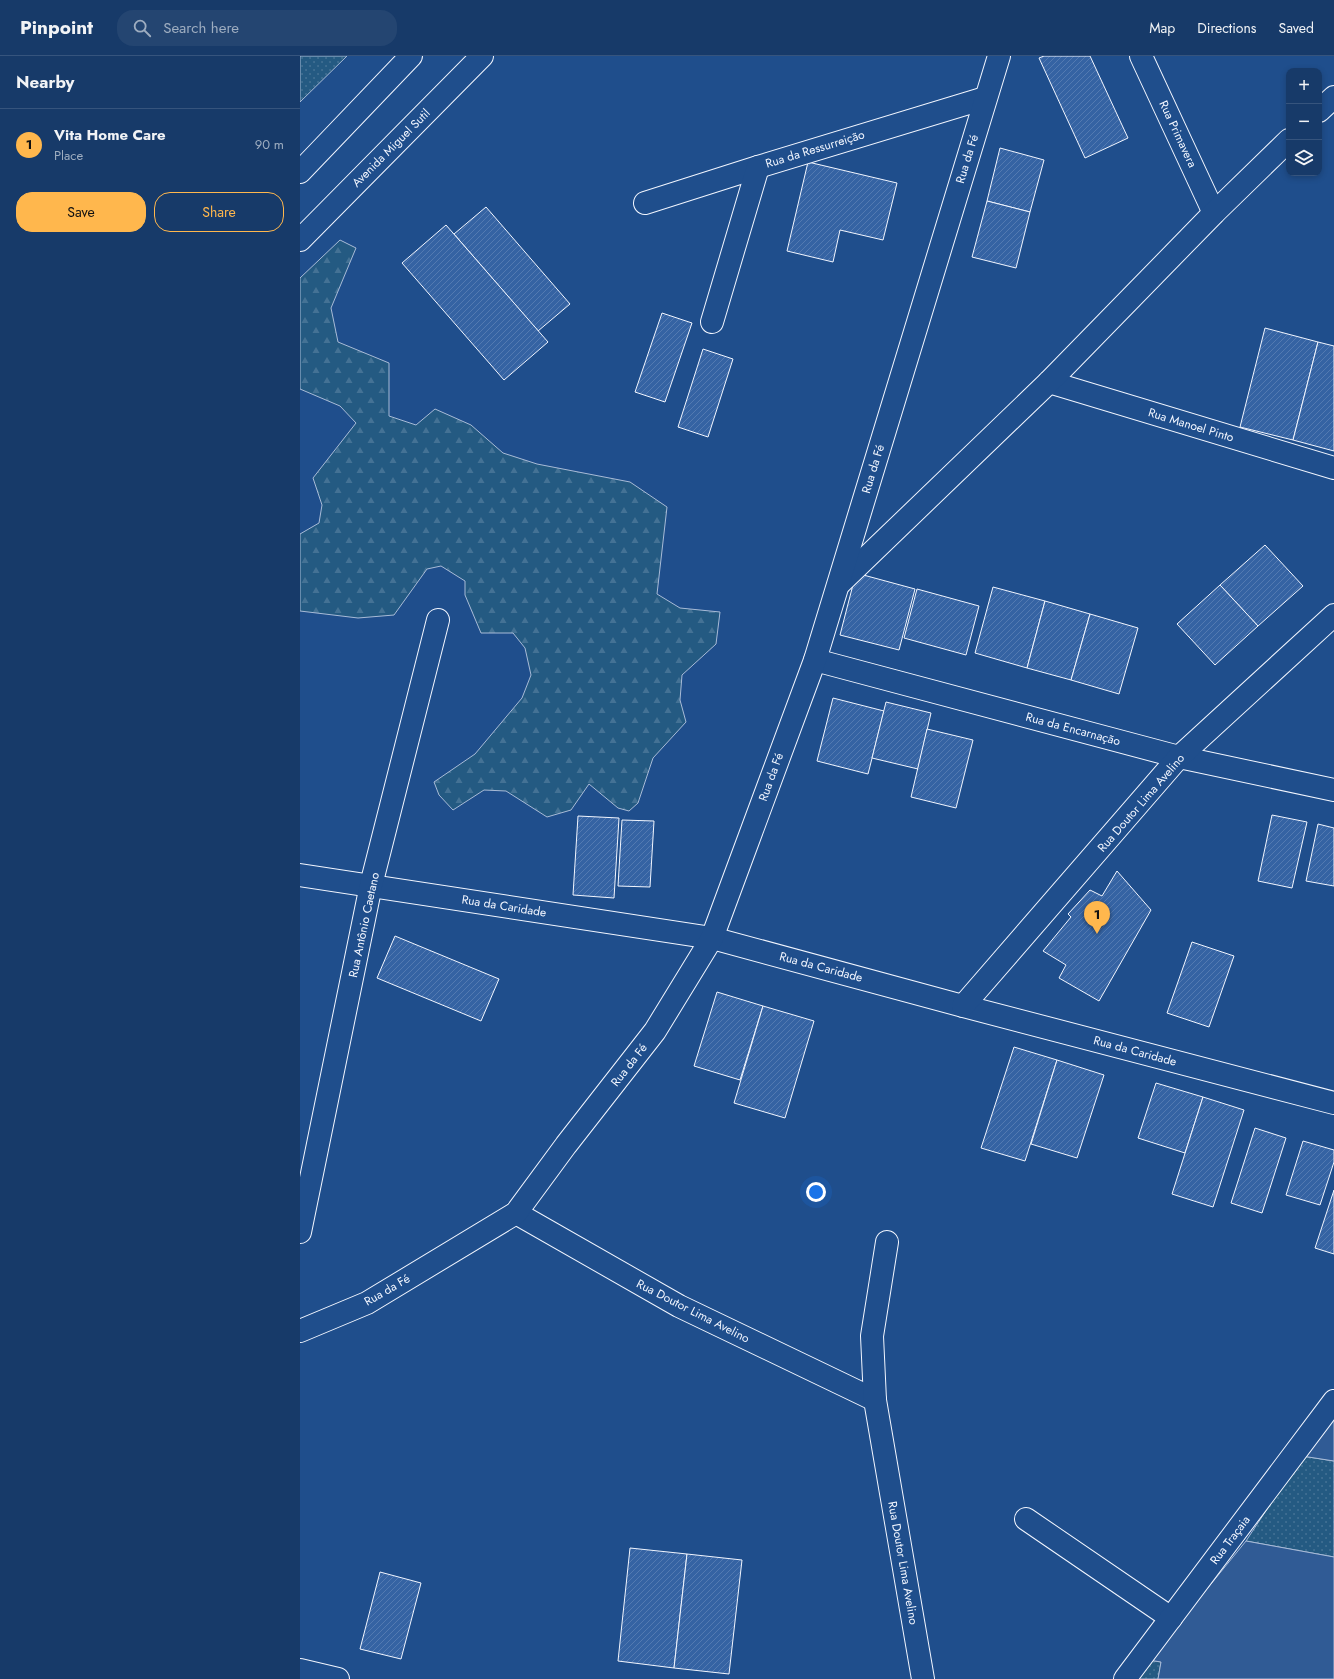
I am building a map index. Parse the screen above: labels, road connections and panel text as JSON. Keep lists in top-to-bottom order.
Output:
{
  "streets": {
    "main road": [
      "Rua Primavera",
      "Avenida Miguel Sutil",
      "Rua da Ressurreição",
      "Rua da Fé",
      "Rua Manoel Pinto",
      "Rua da Encarnação",
      "Rua Doutor Lima Avelino",
      "Rua da Caridade",
      "Rua Antônio Caetano",
      "Rua Traçaia"
    ]
  },
  "crossings": [
    ["Rua da Ressurreição", "Rua da Fé"],
    ["Rua da Fé", "Rua da Encarnação"],
    ["Rua da Fé", "Rua Doutor Lima Avelino"],
    ["Rua da Fé", "Rua da Caridade"],
    ["Rua da Encarnação", "Rua Doutor Lima Avelino"],
    ["Rua Doutor Lima Avelino", "Rua da Caridade"],
    ["Rua da Caridade", "Rua Antônio Caetano"]
  ],
  "page": {
    "header": "Pinpoint",
    "search": "Search here",
    "nav": ["Map", "Directions", "Saved"],
    "heading": "Nearby",
    "map_buttons": ["+", "−"],
    "list": [
      {
        "mark": "1",
        "name": "Vita Home Care",
        "note": "Place",
        "value": "90 m"
      }
    ],
    "buttons": ["Save", "Share"],
    "pins": "1"
  }
}
